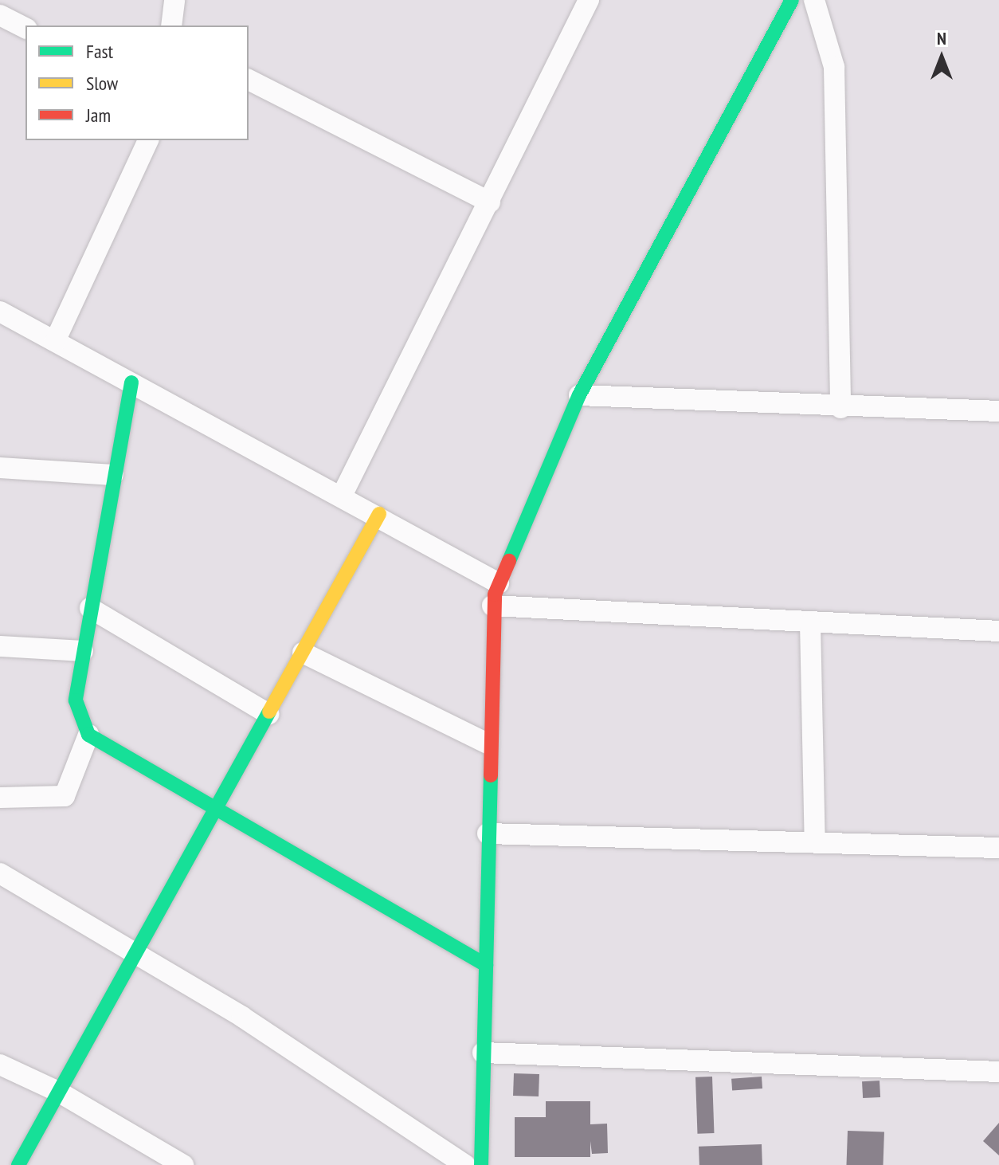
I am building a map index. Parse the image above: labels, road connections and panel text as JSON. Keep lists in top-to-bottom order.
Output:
{
  "legend": ["Fast", "Slow", "Jam"],
  "north": "top"
}
